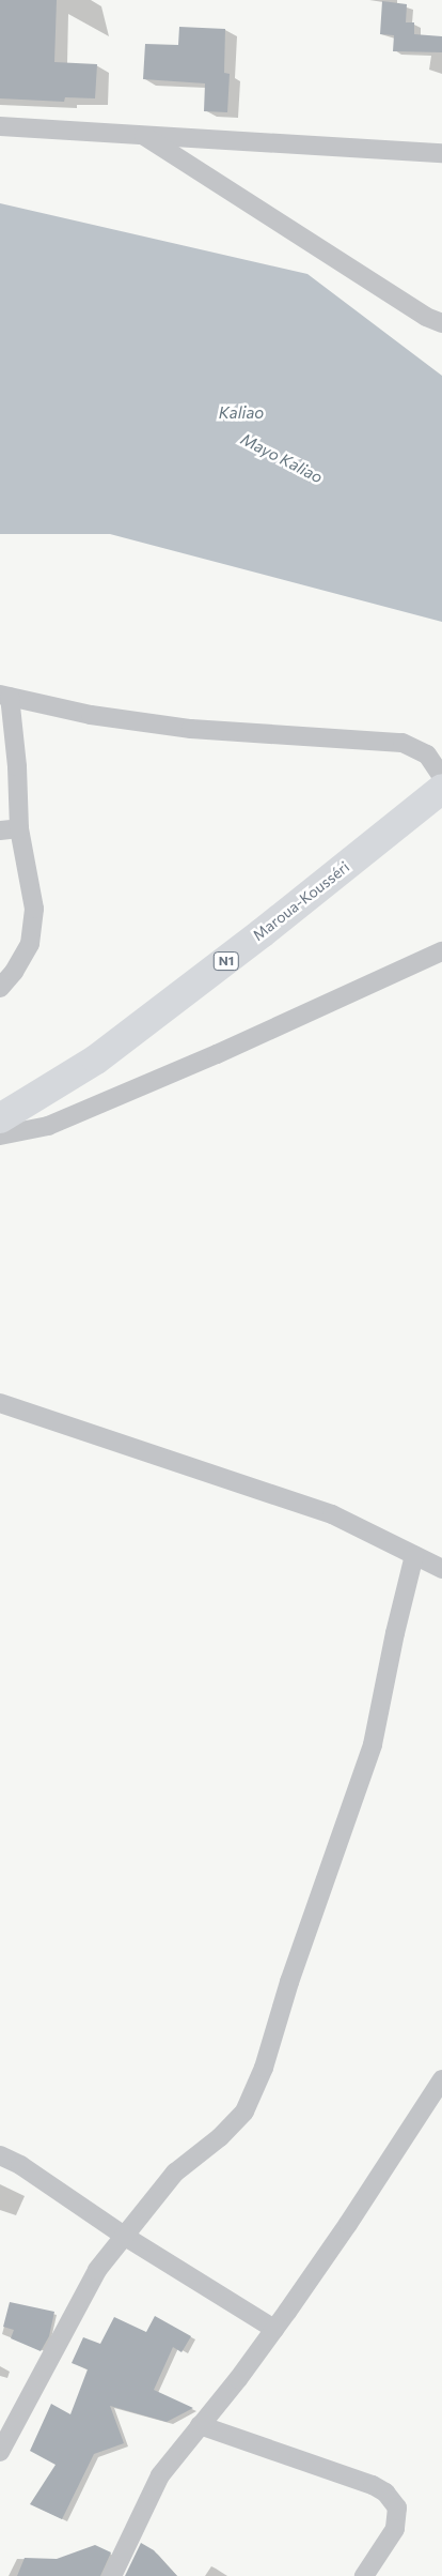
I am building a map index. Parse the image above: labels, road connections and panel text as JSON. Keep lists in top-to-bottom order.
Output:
{
  "streets": {
    "highway": ["Maroua-Kousséri", "N1"]
  },
  "water": ["Kaliao", "Mayo Kaliao"]
}
